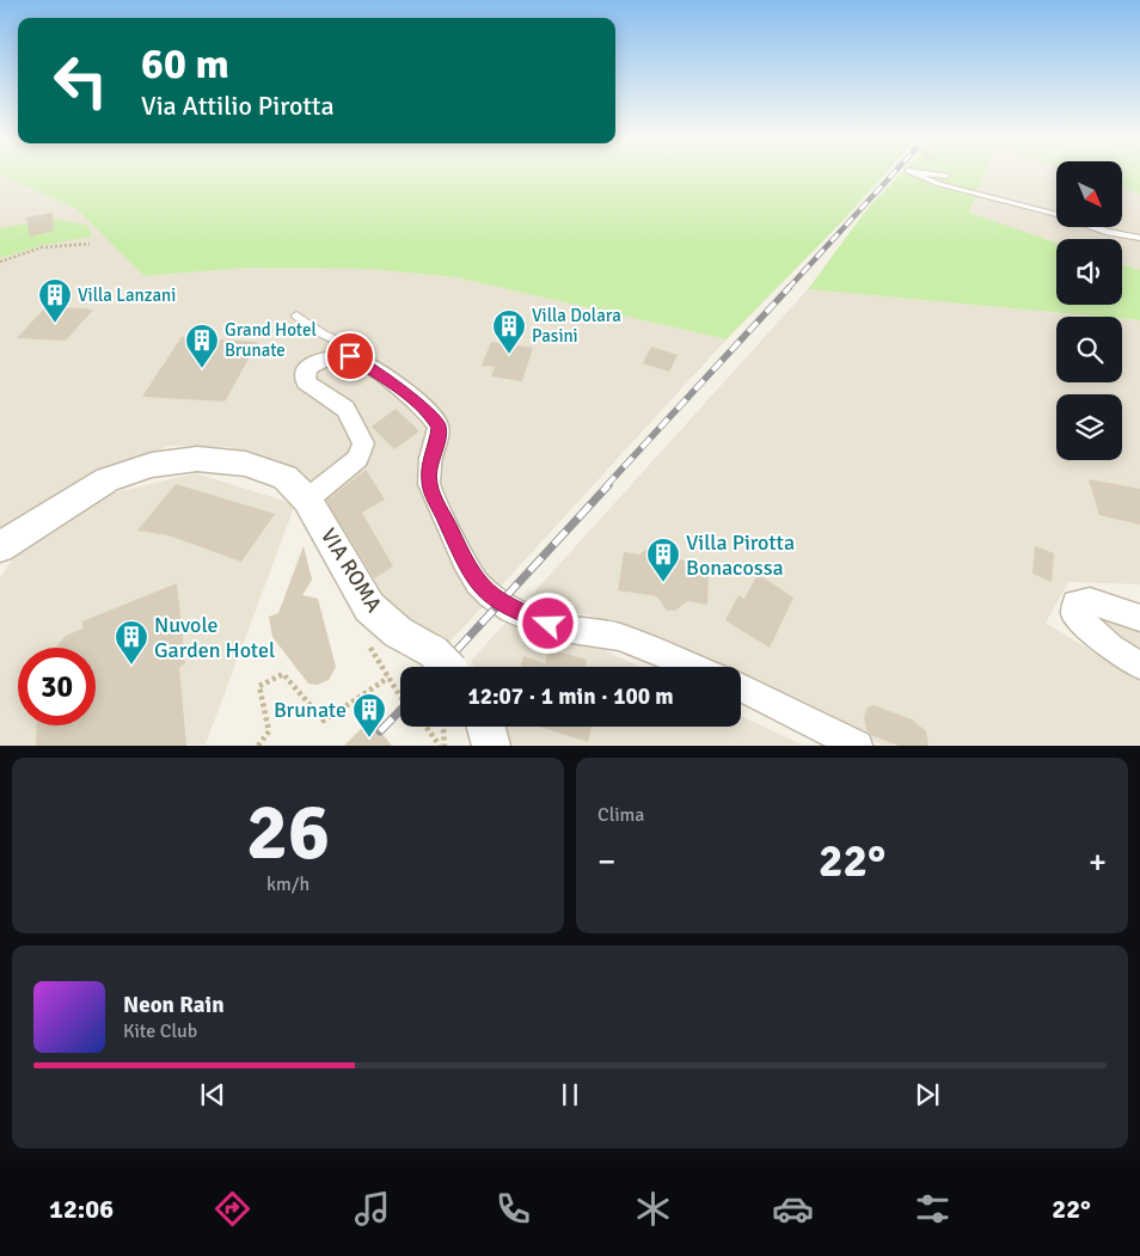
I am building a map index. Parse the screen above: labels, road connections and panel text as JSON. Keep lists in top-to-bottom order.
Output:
{
  "streets": {
    "street": ["VIA ROMA"]
  },
  "places": {
    "building": [
      "Villa Lanzani",
      "Villa Dolara Pasini",
      "Grand Hotel Brunate",
      "Villa Pirotta Bonacossa",
      "Nuvole Garden Hotel",
      "Brunate"
    ]
  },
  "north": "bottom right",
  "page": {
    "turn": ["60 m", "Via Attilio Pirotta"],
    "limit": "30",
    "trip": "12:07 · 1 min · 100 m",
    "tile": [
      ["26", "km/h"],
      "Clima"
    ],
    "heat": ["−", "22°", "+"],
    "song": ["Neon Rain", "Kite Club"],
    "tabs": ["12:06", "22°"]
  }
}
